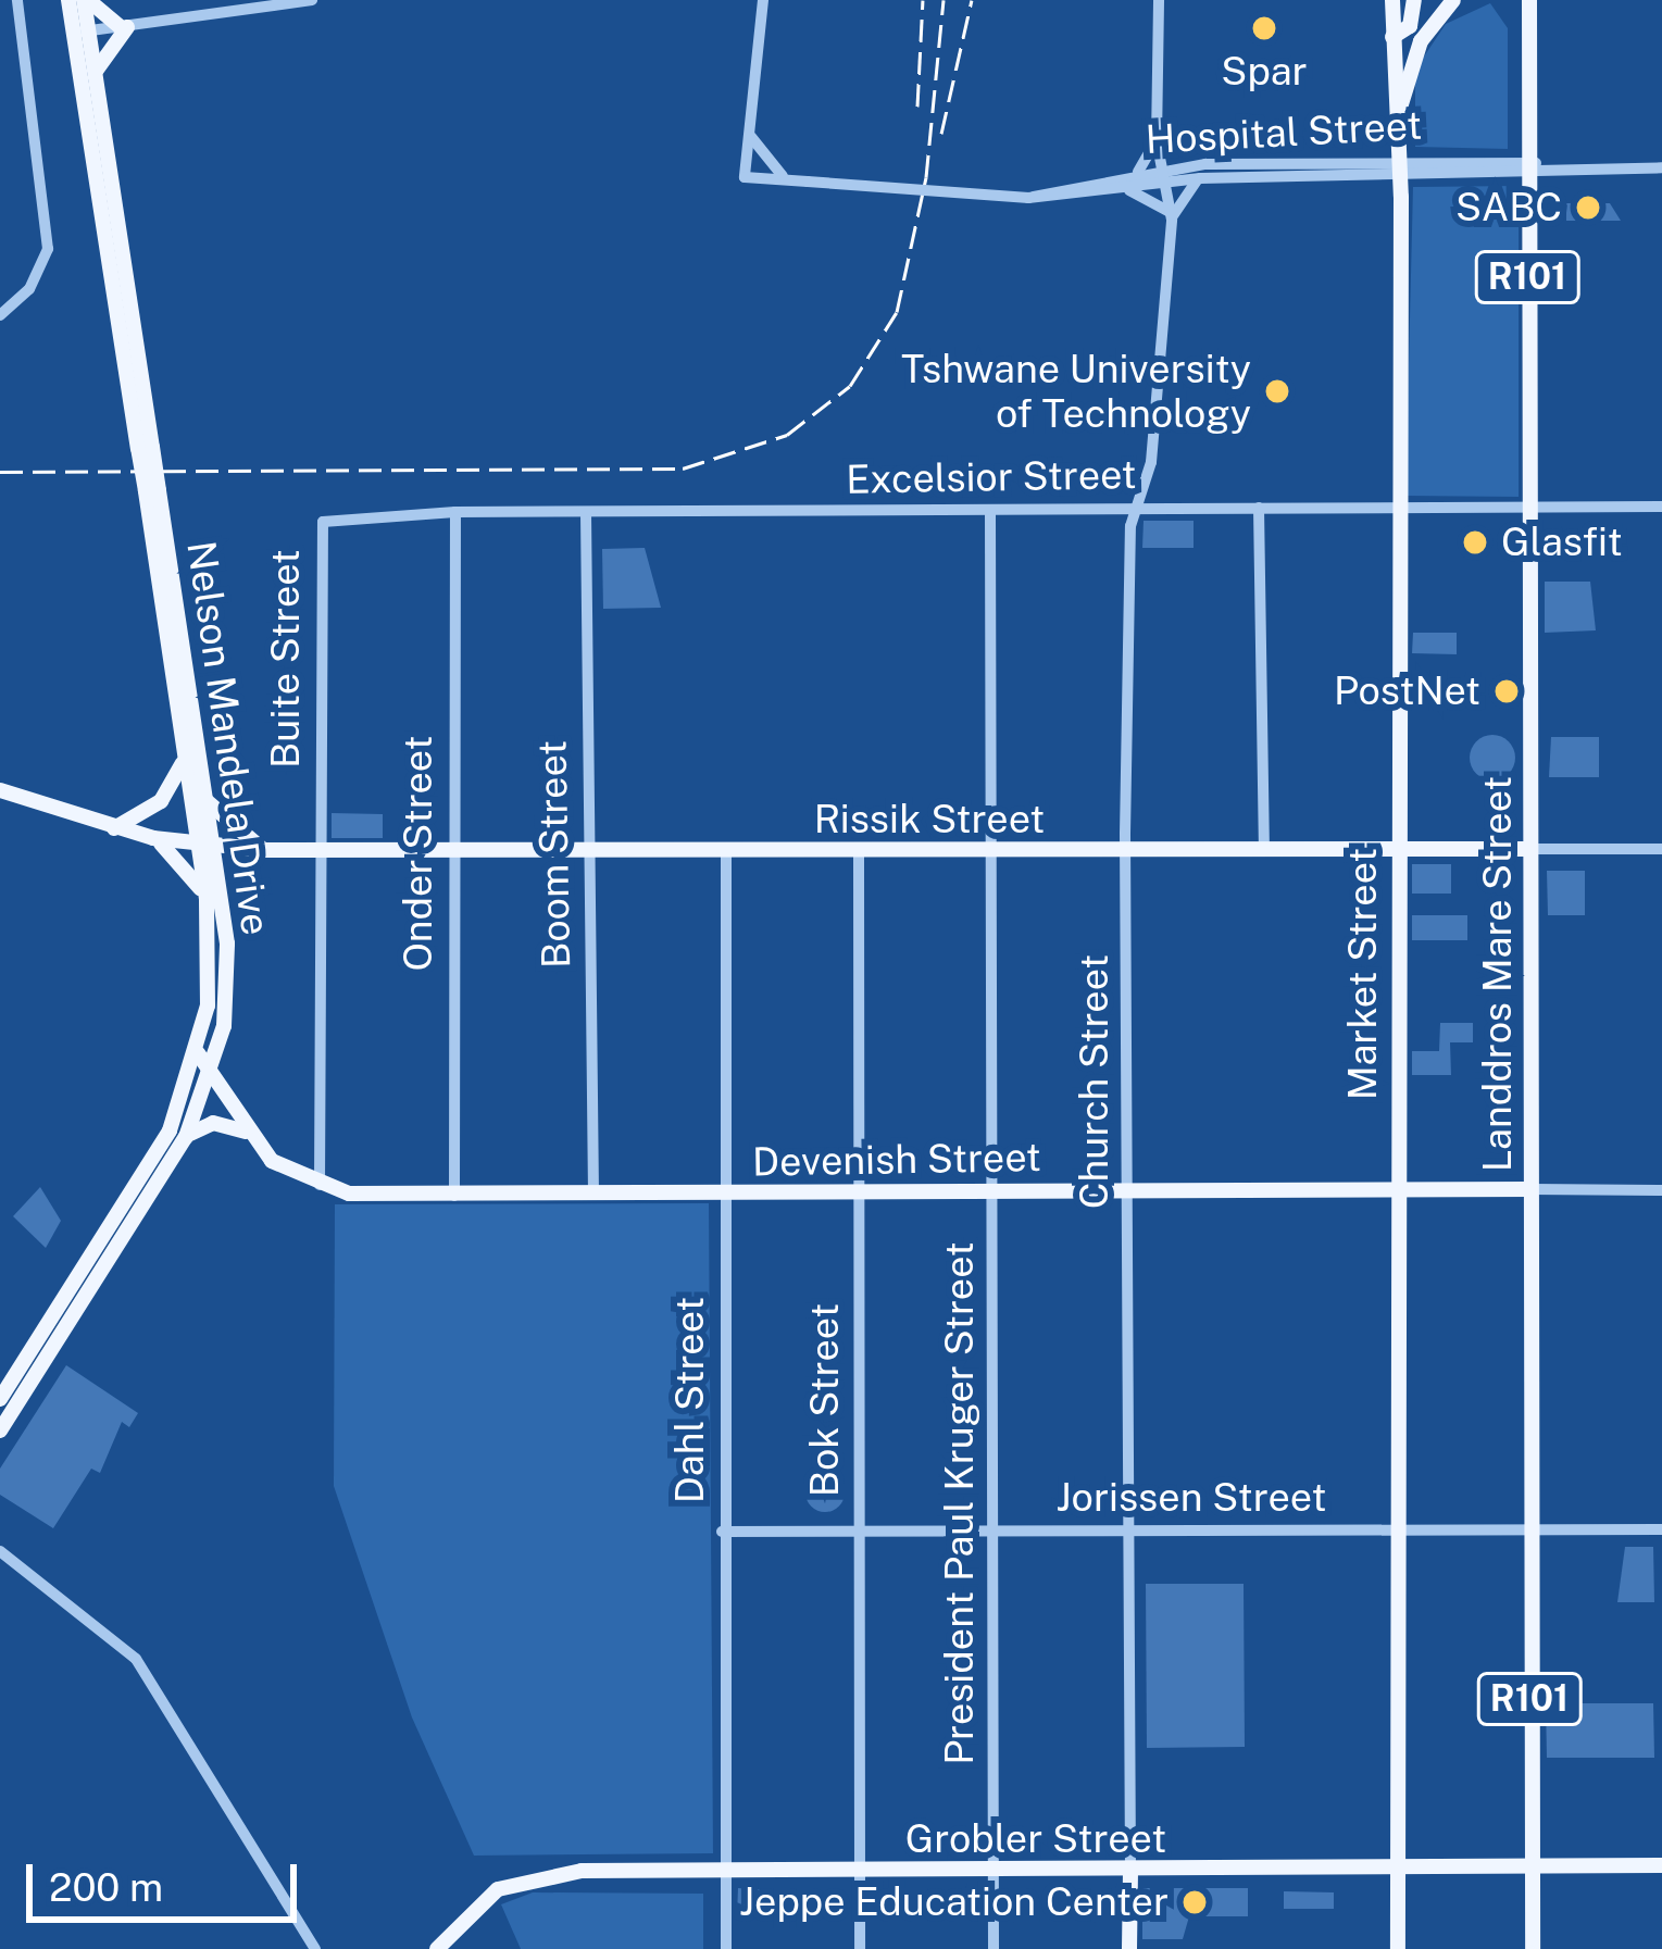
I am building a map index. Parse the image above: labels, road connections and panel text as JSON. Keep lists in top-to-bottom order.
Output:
{
  "streets": {
    "main road": [
      "R101",
      "Nelson Mandela Drive",
      "Rissik Street",
      "Market Street",
      "Landdros Mare Street",
      "Church Street",
      "Devenish Street",
      "Grobler Street"
    ],
    "street": [
      "Hospital Street",
      "Excelsior Street",
      "Buite Street",
      "Onder Street",
      "Boom Street",
      "Dahl Street",
      "Bok Street",
      "Jorissen Street",
      "President Paul Kruger Street"
    ]
  },
  "crossings": [
    ["Hospital Street", "Market Street"],
    ["Hospital Street", "Landdros Mare Street"],
    ["Hospital Street", "Church Street"],
    ["Excelsior Street", "Buite Street"],
    ["Excelsior Street", "Onder Street"],
    ["Excelsior Street", "Boom Street"],
    ["Excelsior Street", "Market Street"],
    ["Excelsior Street", "Landdros Mare Street"],
    ["Excelsior Street", "Church Street"],
    ["Excelsior Street", "President Paul Kruger Street"],
    ["Buite Street", "Rissik Street"],
    ["Buite Street", "Devenish Street"],
    ["Nelson Mandela Drive", "Rissik Street"],
    ["Rissik Street", "Onder Street"],
    ["Rissik Street", "Boom Street"],
    ["Rissik Street", "Market Street"],
    ["Rissik Street", "Landdros Mare Street"],
    ["Rissik Street", "Church Street"],
    ["Rissik Street", "Dahl Street"],
    ["Rissik Street", "Bok Street"],
    ["Rissik Street", "President Paul Kruger Street"],
    ["Onder Street", "Devenish Street"],
    ["Boom Street", "Devenish Street"],
    ["Market Street", "Devenish Street"],
    ["Market Street", "Jorissen Street"],
    ["Market Street", "Grobler Street"],
    ["Landdros Mare Street", "Devenish Street"],
    ["Landdros Mare Street", "Jorissen Street"],
    ["Landdros Mare Street", "Grobler Street"],
    ["Church Street", "Devenish Street"],
    ["Church Street", "Jorissen Street"],
    ["Church Street", "Grobler Street"],
    ["Devenish Street", "Dahl Street"],
    ["Devenish Street", "Bok Street"],
    ["Devenish Street", "President Paul Kruger Street"],
    ["Dahl Street", "Jorissen Street"],
    ["Dahl Street", "Grobler Street"],
    ["Bok Street", "Jorissen Street"],
    ["Bok Street", "Grobler Street"],
    ["Jorissen Street", "President Paul Kruger Street"],
    ["President Paul Kruger Street", "Grobler Street"]
  ],
  "places": [
    "Spar",
    "SABC",
    "Tshwane University of Technology",
    "Glasfit",
    "PostNet",
    "Jeppe Education Center"
  ],
  "scale_bar": "200 m"
}
